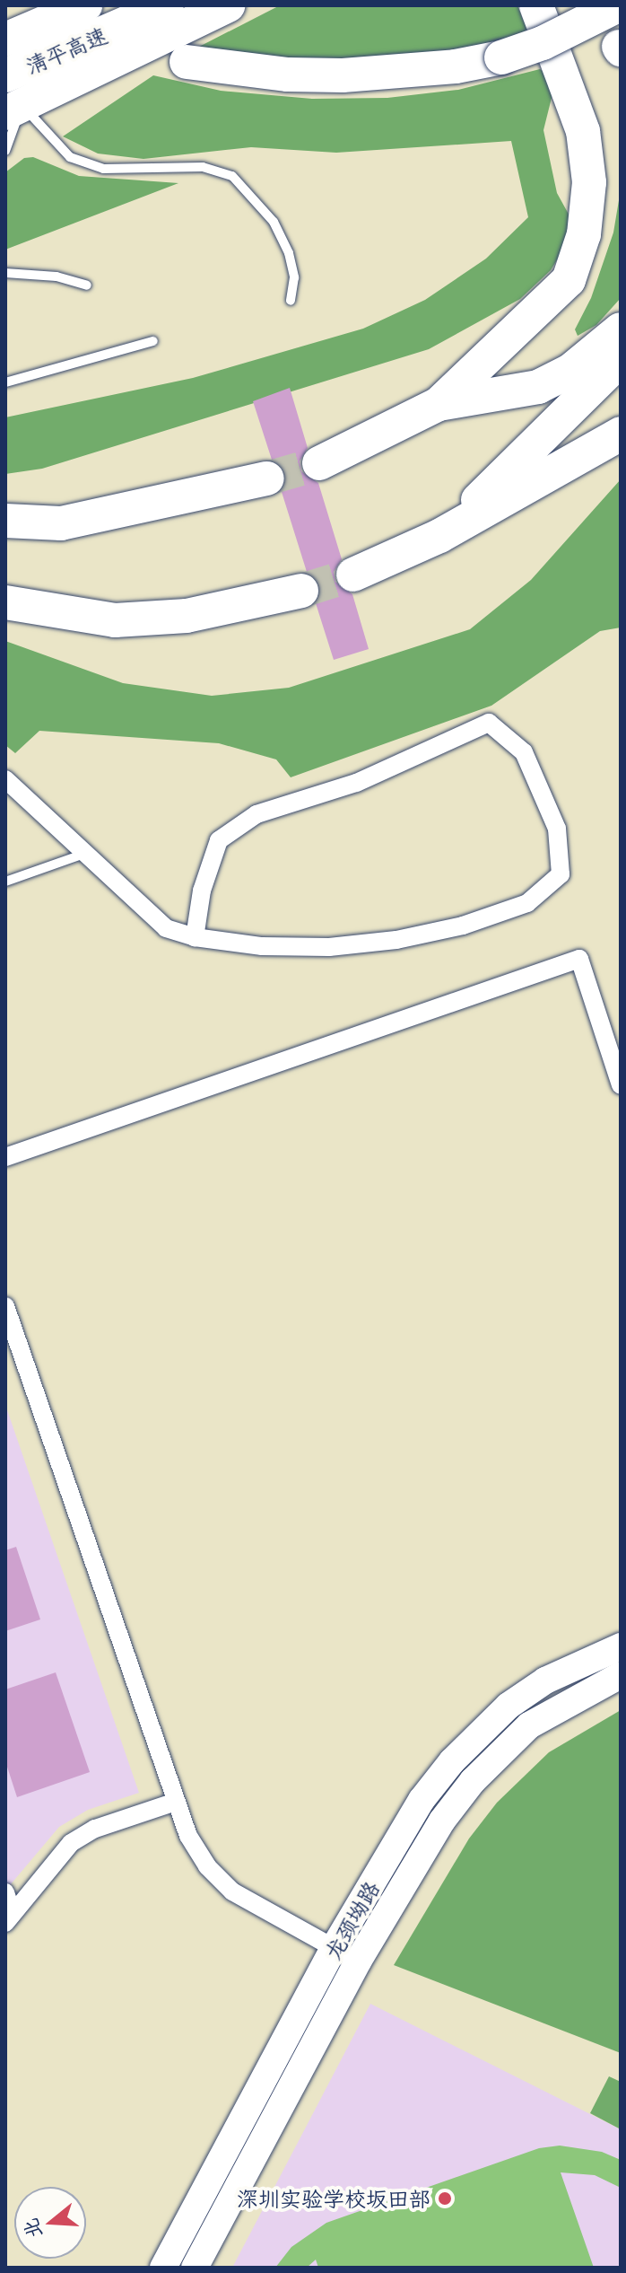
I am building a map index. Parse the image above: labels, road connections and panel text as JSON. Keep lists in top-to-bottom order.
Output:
{
  "streets": {
    "highway": ["清平高速"],
    "main road": ["龙颈坳路"]
  },
  "places": ["深圳实验学校坂田部"],
  "north": "left"
}
